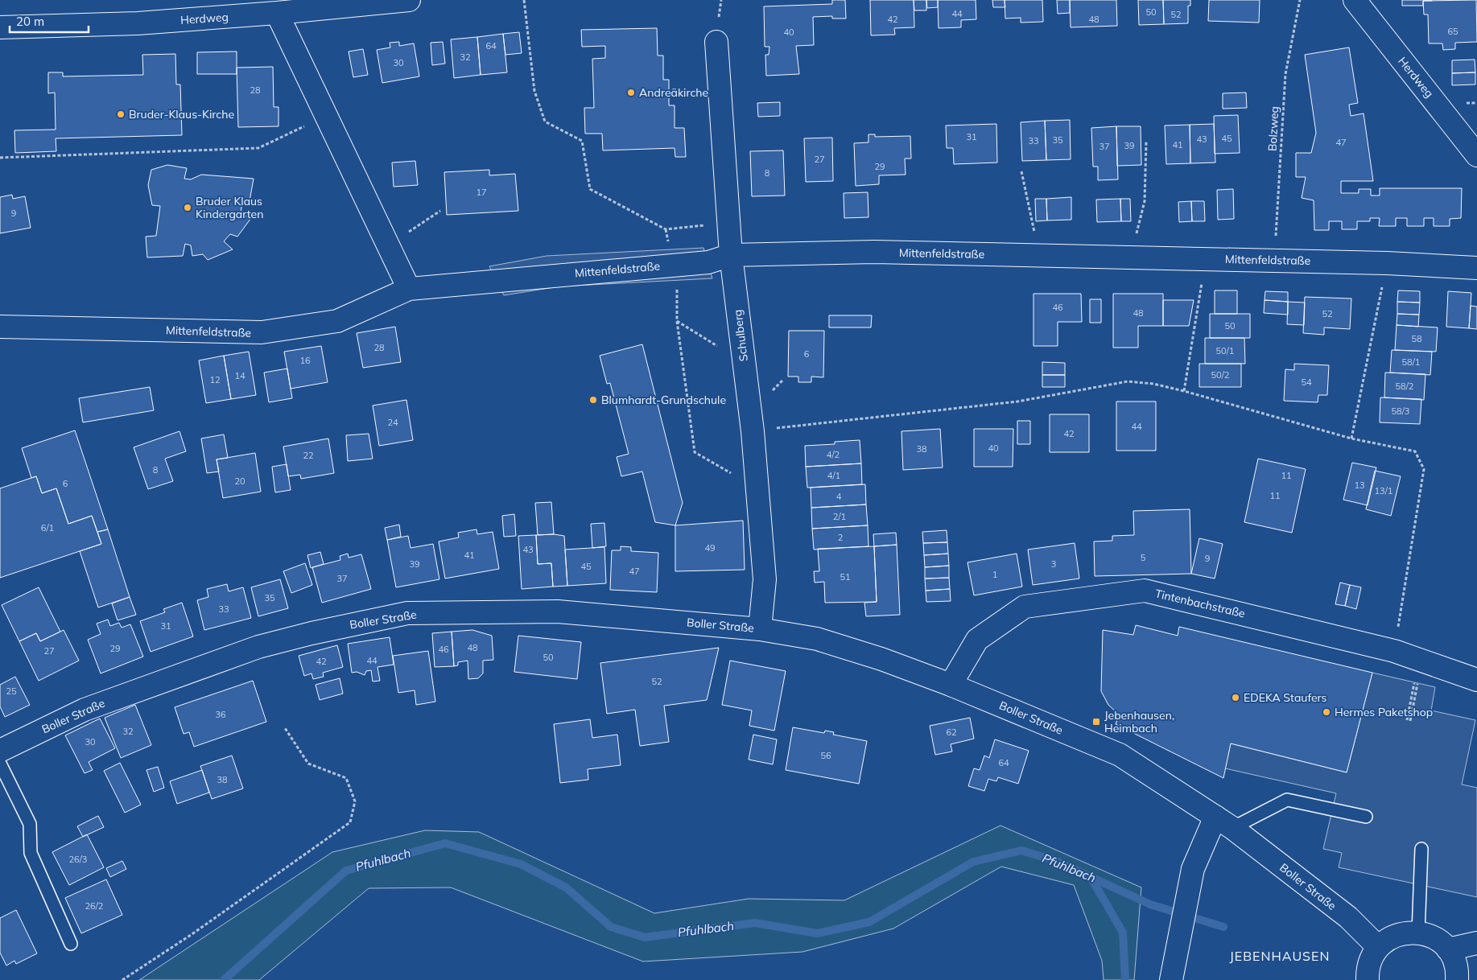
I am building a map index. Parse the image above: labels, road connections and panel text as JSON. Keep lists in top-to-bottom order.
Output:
{
  "streets": {
    "street": [
      "Herdweg",
      "Mittenfeldstraße",
      "Schulberg",
      "Tintenbachstraße",
      "Boller Straße"
    ],
    "path": ["Bolzweg"]
  },
  "crossings": [
    ["Bolzweg", "Mittenfeldstraße"],
    ["Mittenfeldstraße", "Schulberg"],
    ["Schulberg", "Boller Straße"],
    ["Tintenbachstraße", "Boller Straße"]
  ],
  "districts": ["JEBENHAUSEN"],
  "water": ["Pfuhlbach"],
  "places": {
    "other": [
      "Andreäkirche",
      "Bruder-Klaus-Kirche",
      "Bruder Klaus Kindergarten",
      "Blumhardt-Grundschule",
      "EDEKA Staufers",
      "Hermes Paketshop"
    ],
    "transit": ["Jebenhausen, Heimbach"]
  },
  "house_numbers": [
    "50",
    "44",
    "52",
    "42",
    "48",
    "65",
    "40",
    "64",
    "32",
    "30",
    "28",
    "31",
    "45",
    "43",
    "35",
    "33",
    "47",
    "41",
    "39",
    "37",
    "27",
    "29",
    "8",
    "17",
    "9",
    "46",
    "48",
    "52",
    "50",
    "58",
    "28",
    "50/1",
    "6",
    "16",
    "58/1",
    "50/2",
    "14",
    "12",
    "54",
    "58/2",
    "58/3",
    "24",
    "44",
    "42",
    "40",
    "38",
    "4/2",
    "22",
    "8",
    "4/1",
    "11",
    "20",
    "6",
    "13",
    "13/1",
    "11",
    "4",
    "2/1",
    "6/1",
    "2",
    "49",
    "43",
    "41",
    "5",
    "9",
    "39",
    "3",
    "45",
    "47",
    "1",
    "51",
    "37",
    "35",
    "33",
    "31",
    "48",
    "29",
    "46",
    "27",
    "50",
    "44",
    "42",
    "52",
    "25",
    "36",
    "32",
    "62",
    "30",
    "56",
    "64",
    "38",
    "26/3",
    "26/2"
  ],
  "scale_bar": "20 m"
}
